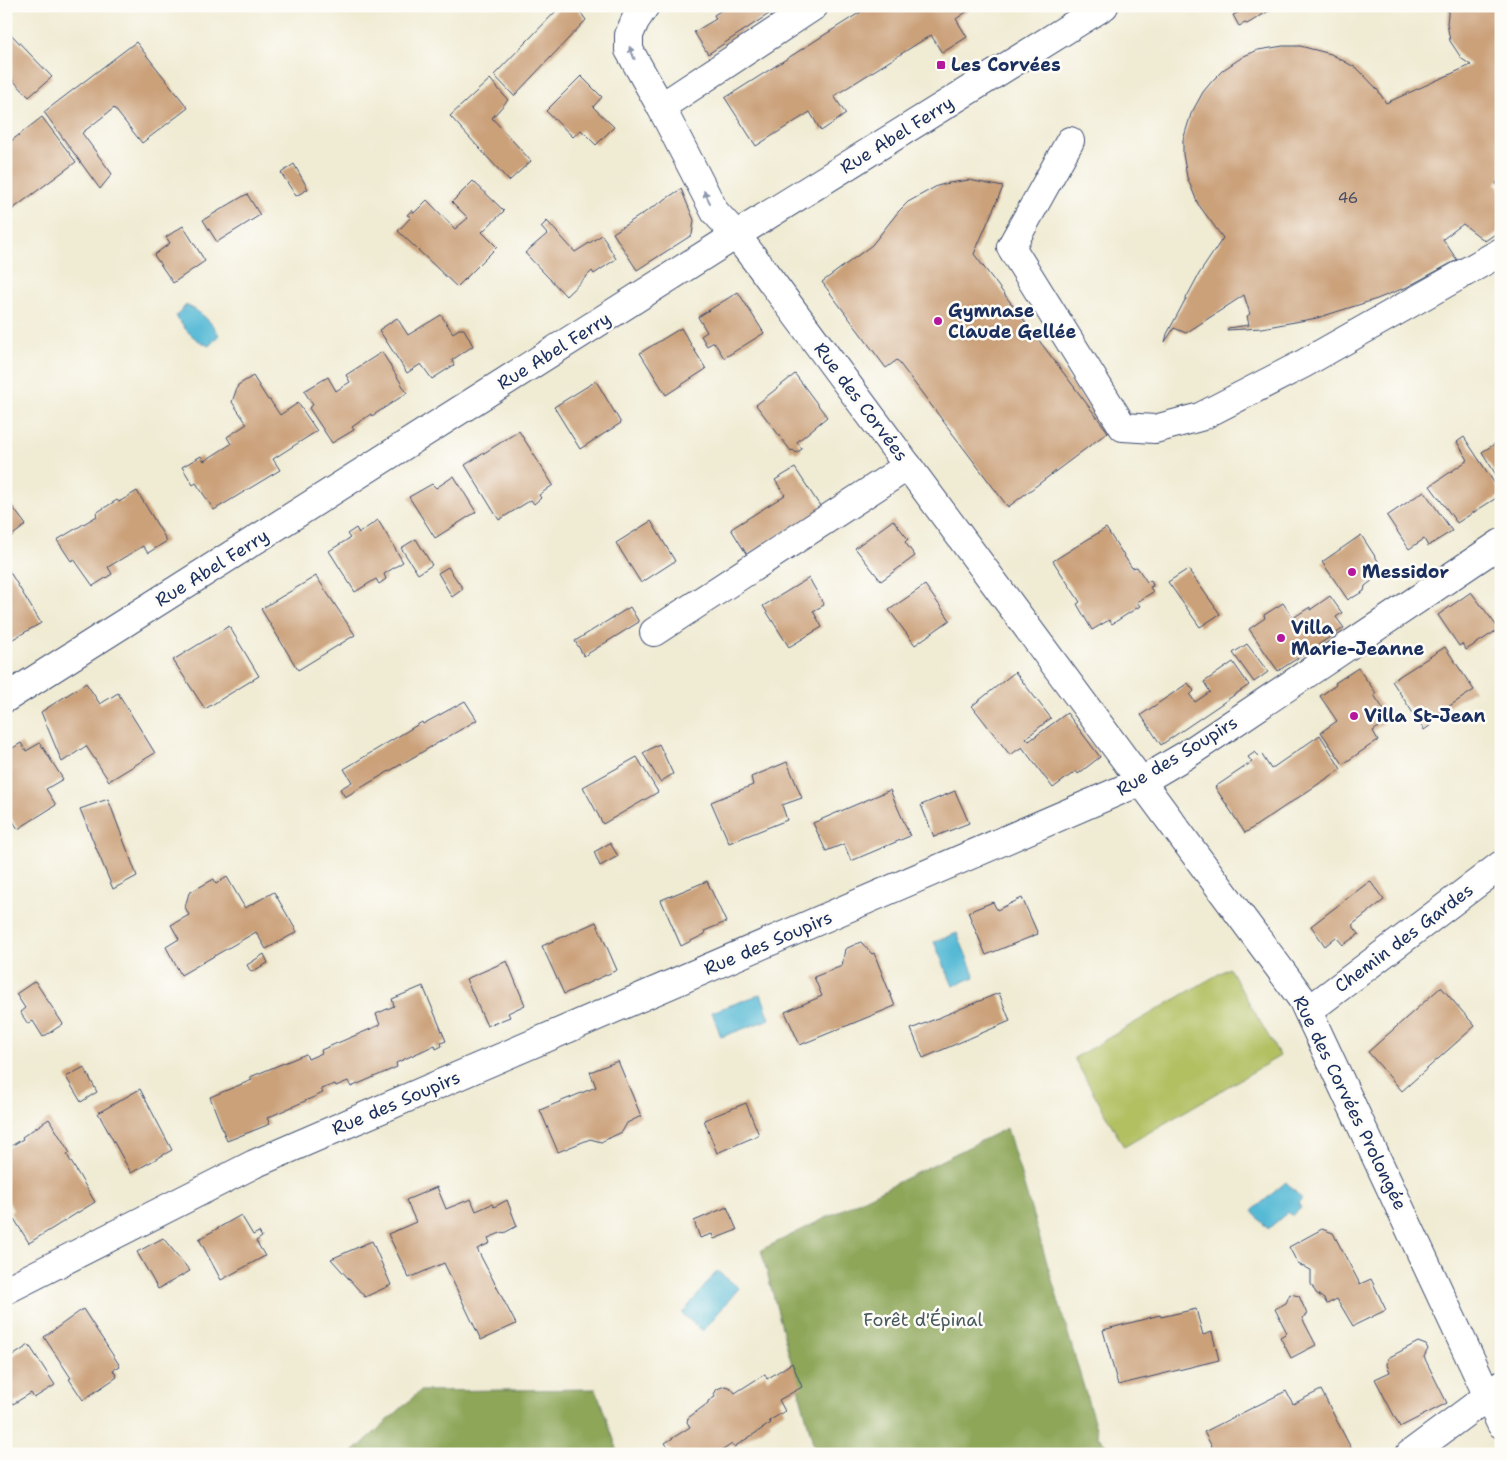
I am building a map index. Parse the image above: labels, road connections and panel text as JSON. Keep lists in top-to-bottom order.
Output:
{
  "streets": {
    "street": [
      "Rue Abel Ferry",
      "Rue des Corvées",
      "Rue des Soupirs",
      "Chemin des Gardes",
      "Rue des Corvées Prolongée"
    ]
  },
  "crossings": [
    ["Rue Abel Ferry", "Rue des Corvées"],
    ["Rue des Corvées", "Rue des Soupirs"],
    ["Rue des Corvées", "Rue des Corvées Prolongée"],
    ["Rue des Soupirs", "Rue des Corvées Prolongée"],
    ["Chemin des Gardes", "Rue des Corvées Prolongée"]
  ],
  "parks": ["Forêt d'Épinal"],
  "places": {
    "transit": ["Les Corvées"],
    "other": [
      "Gymnase Claude Gellée",
      "Messidor",
      "Villa Marie-Jeanne",
      "Villa St-Jean"
    ]
  },
  "house_numbers": ["46"]
}
